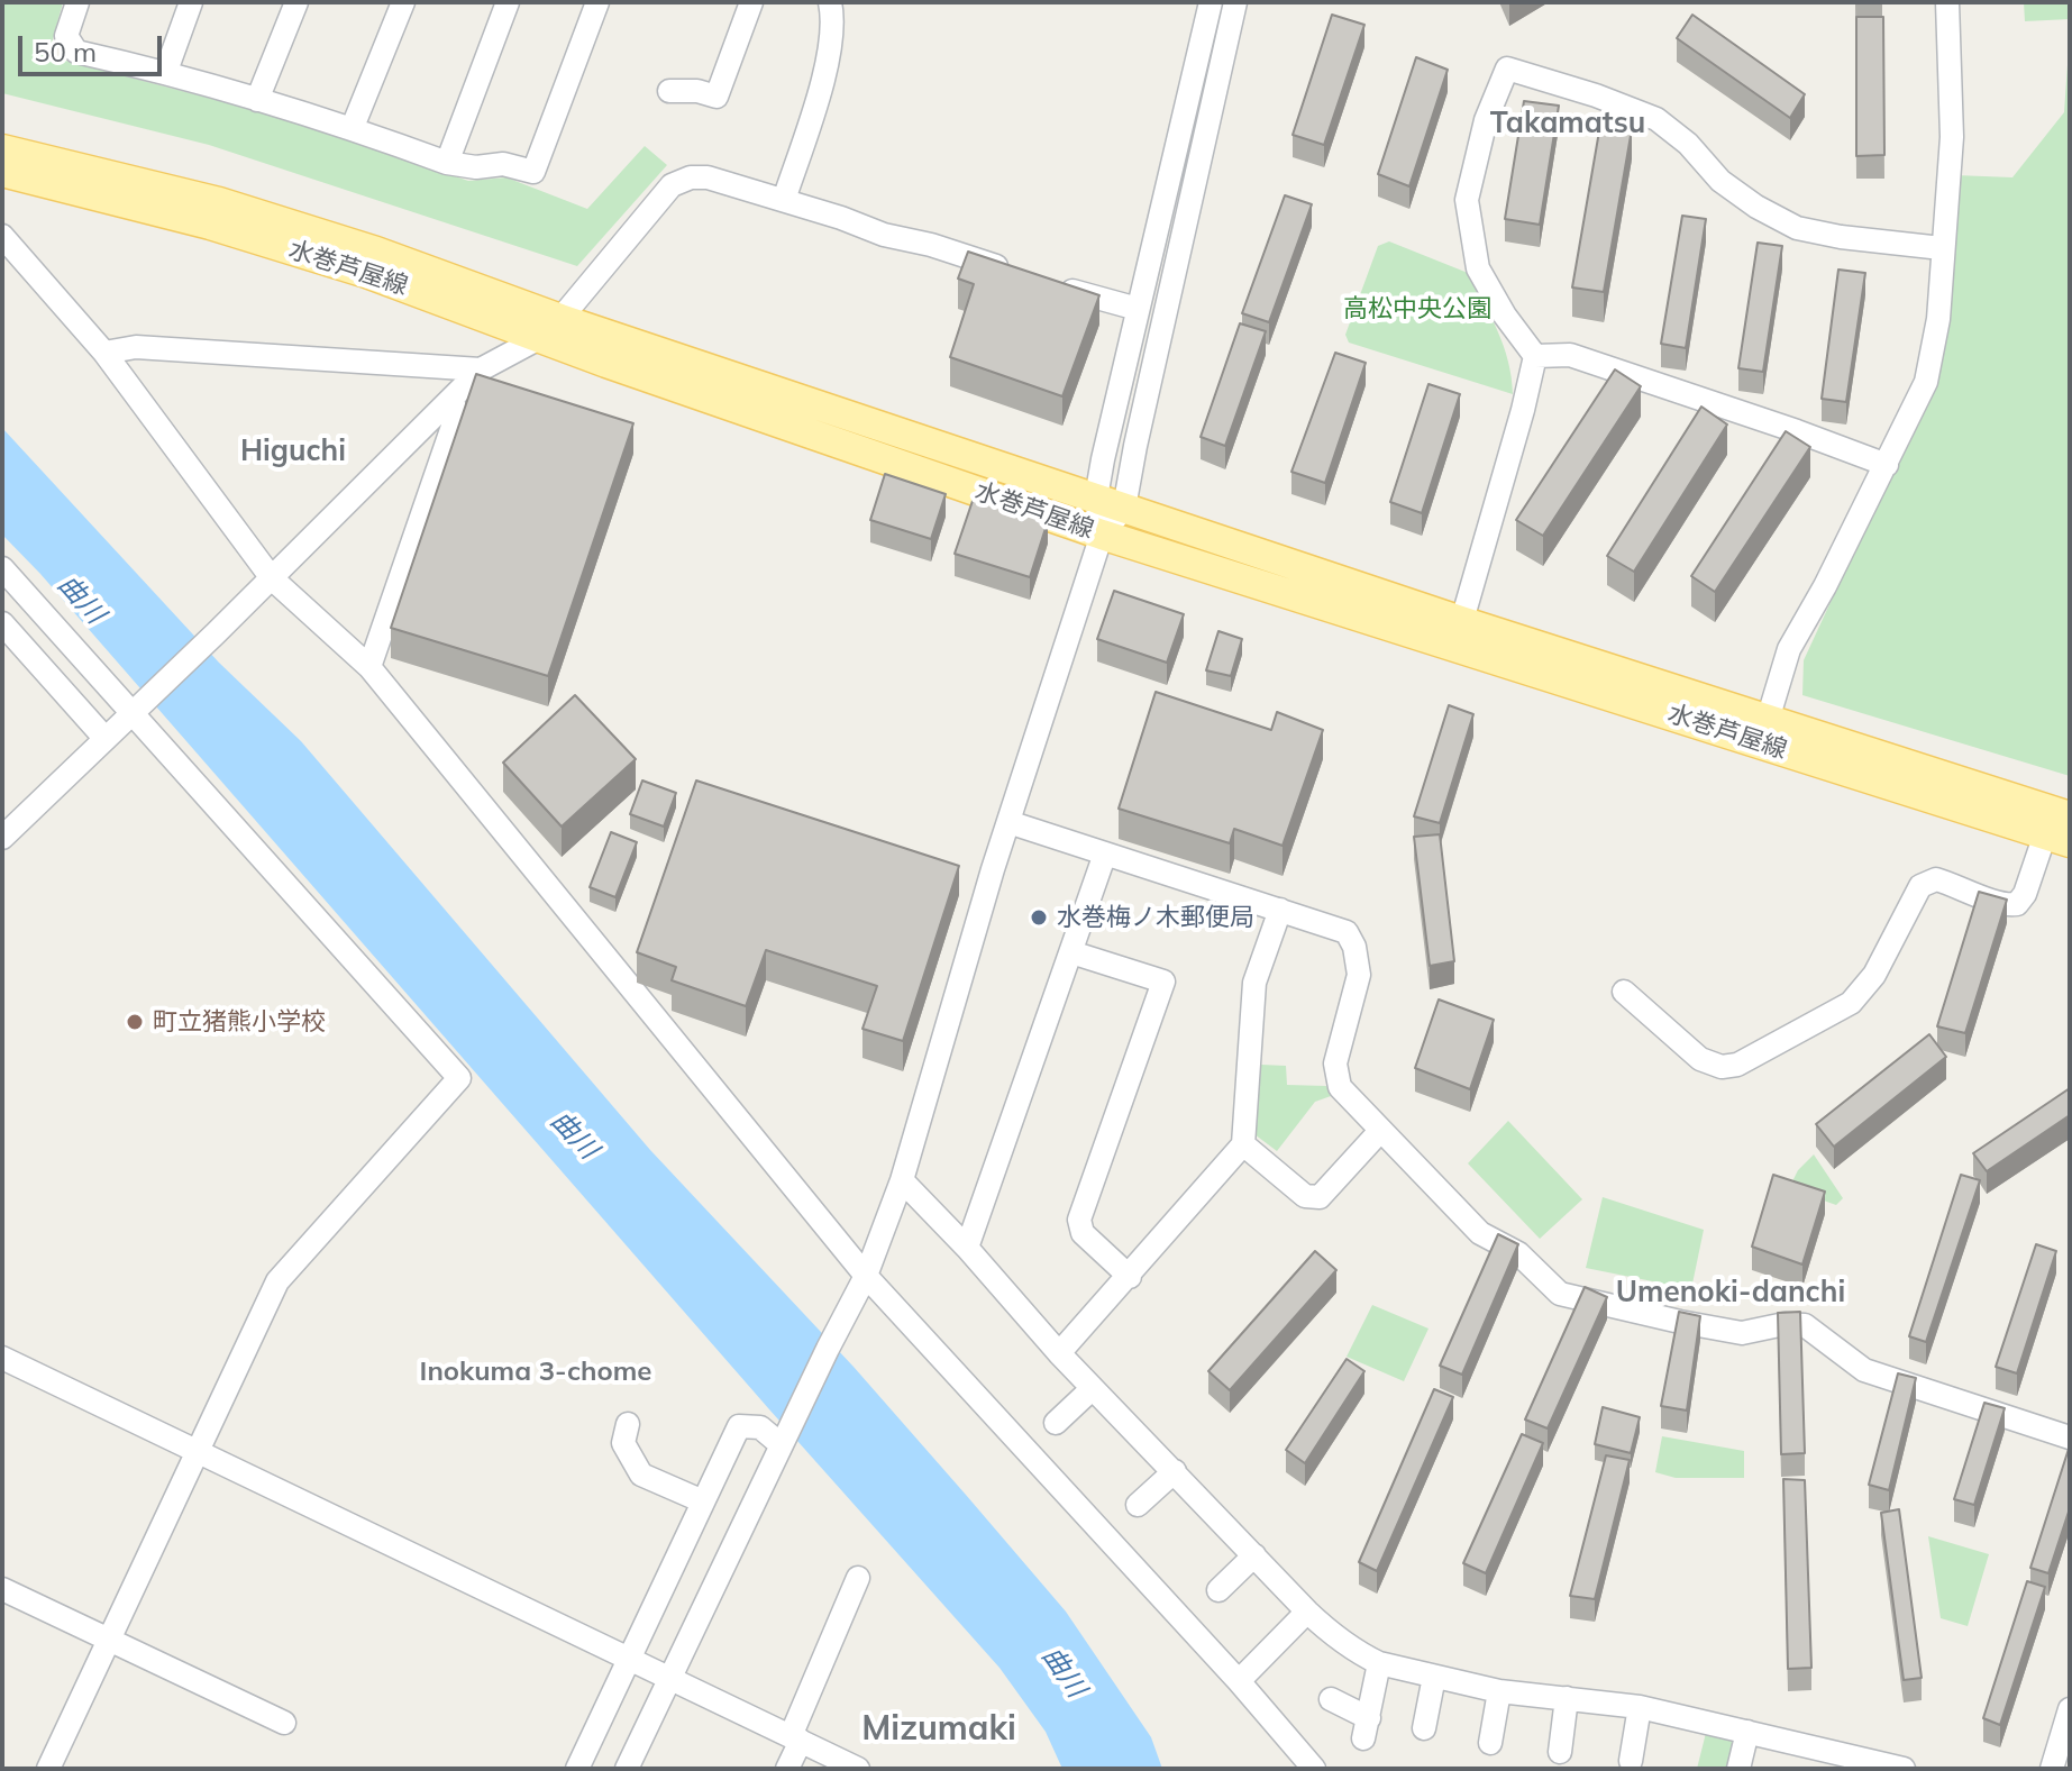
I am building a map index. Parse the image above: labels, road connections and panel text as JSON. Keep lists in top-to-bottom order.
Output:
{
  "streets": {
    "main road": ["水巻芦屋線"]
  },
  "districts": [
    "Takamatsu",
    "Higuchi",
    "Umenoki-danchi",
    "Inokuma 3-chome",
    "Mizumaki"
  ],
  "water": ["曲川"],
  "parks": ["高松中央公園"],
  "places": ["水巻梅ノ木郵便局", "町立猪熊小学校"],
  "scale_bar": "50 m"
}
